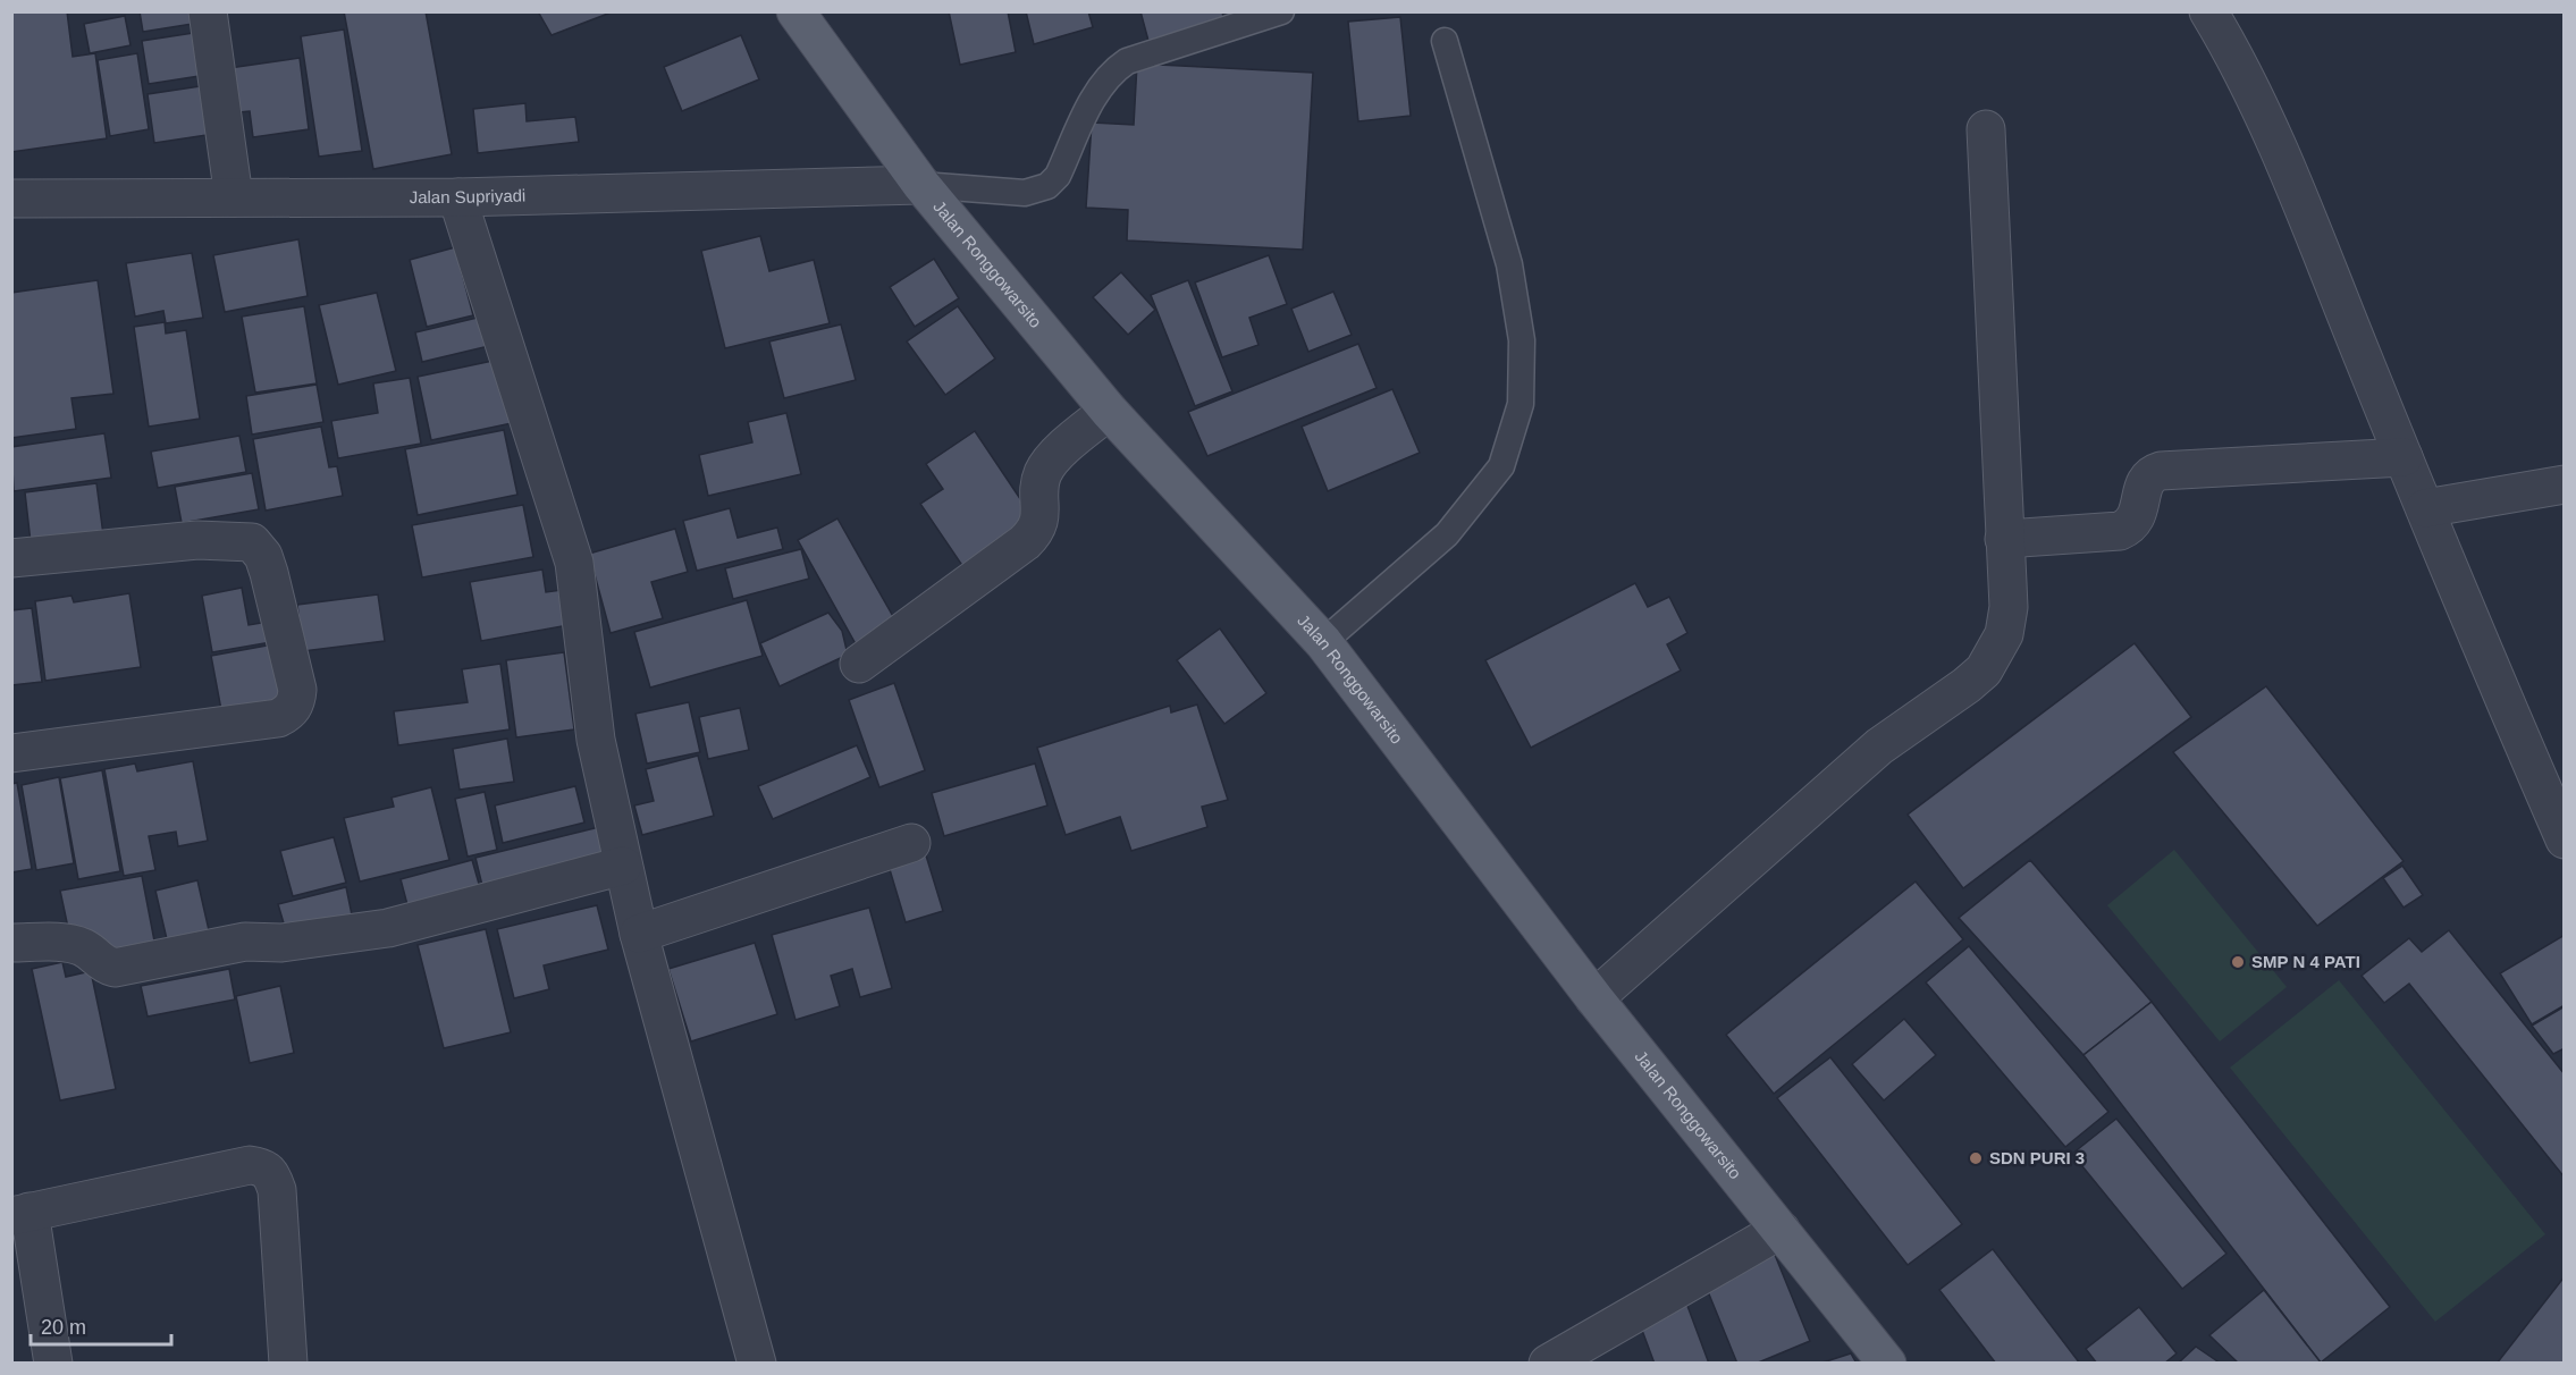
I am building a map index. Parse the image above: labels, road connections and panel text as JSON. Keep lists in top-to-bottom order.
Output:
{
  "streets": {
    "main road": ["Jalan Ronggowarsito"],
    "street": ["Jalan Supriyadi"]
  },
  "crossings": [
    ["Jalan Supriyadi", "Jalan Ronggowarsito"]
  ],
  "places": ["SMP N 4 PATI", "SDN PURI 3"],
  "scale_bar": "20 m"
}
